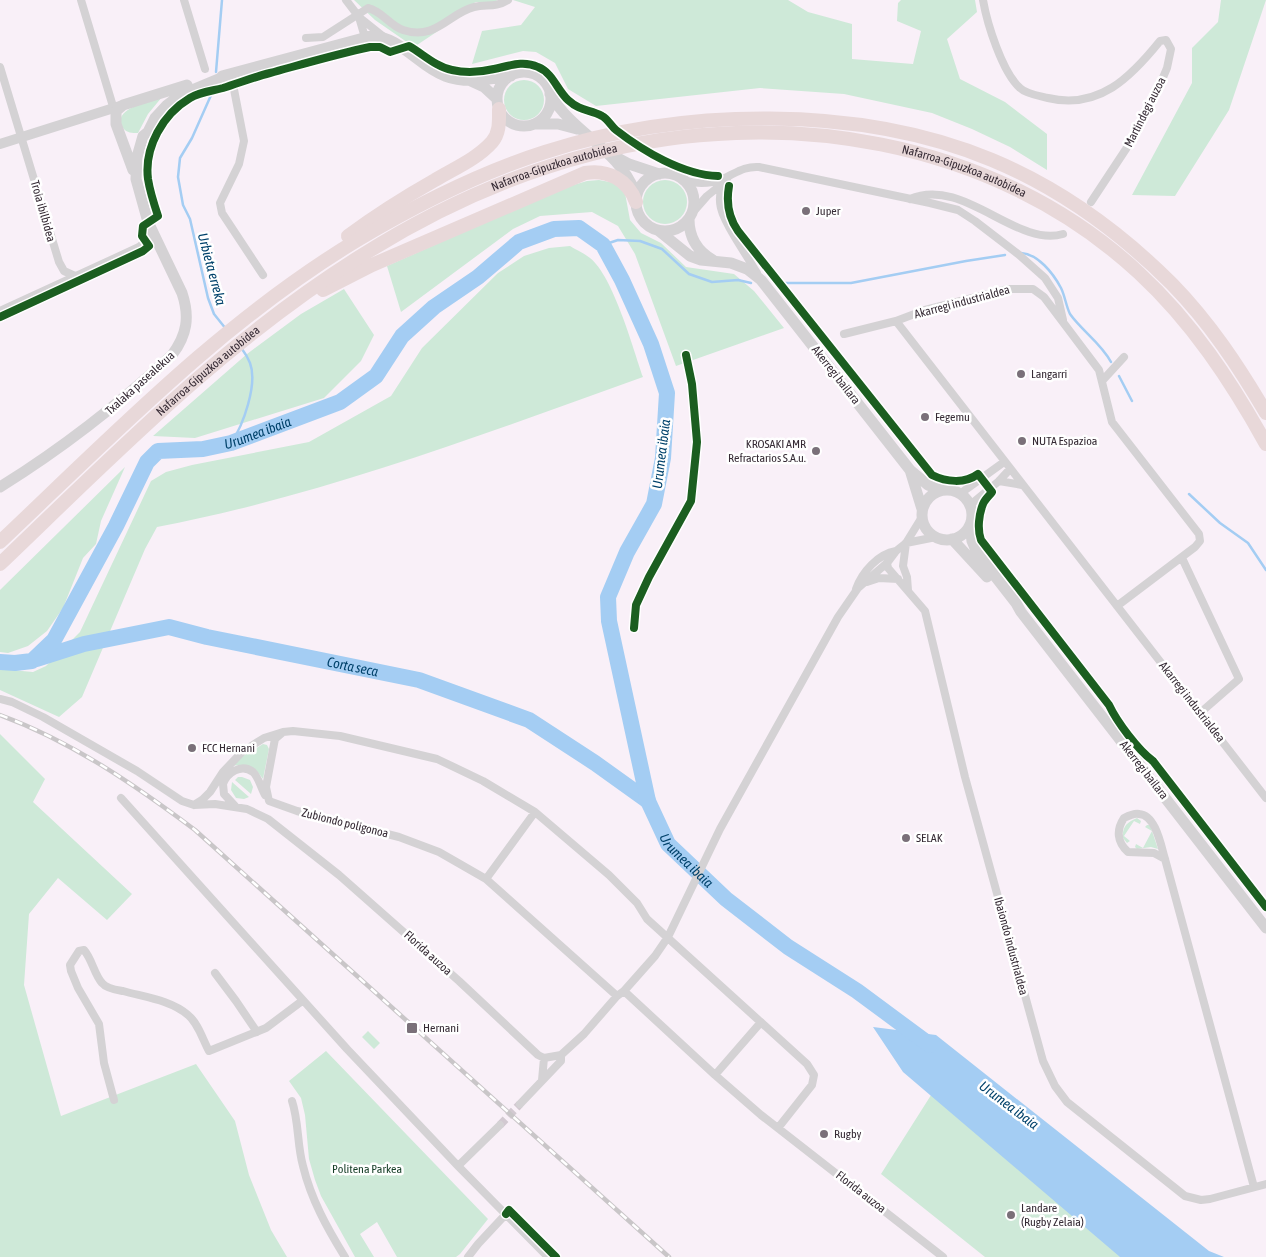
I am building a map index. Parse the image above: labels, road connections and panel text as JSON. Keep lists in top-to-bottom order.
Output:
{
  "streets": {
    "highway": ["Nafarroa-Gipuzkoa autobidea"],
    "main road": ["Akerregi bailara", "Txalaka pasealekua"],
    "street": [
      "Martindegi auzoa",
      "Troia ibilbidea",
      "Akarregi industrialdea",
      "Zubiondo poligonoa",
      "Ibaiondo industrialdea",
      "Florida auzoa"
    ]
  },
  "crossings": [
    ["Zubiondo poligonoa", "Florida auzoa"]
  ],
  "water": ["Urbieta erreka", "Urumea ibaia", "Corta seca"],
  "parks": ["Politena Parkea"],
  "places": {
    "other": [
      "Juper",
      "Langarri",
      "Fegemu",
      "NUTA Espazioa",
      "KROSAKI AMR Refractarios S.A.u.",
      "FCC Hernani",
      "SELAK",
      "Rugby",
      "Landare (Rugby Zelaia)"
    ],
    "transit": ["Hernani"]
  }
}
